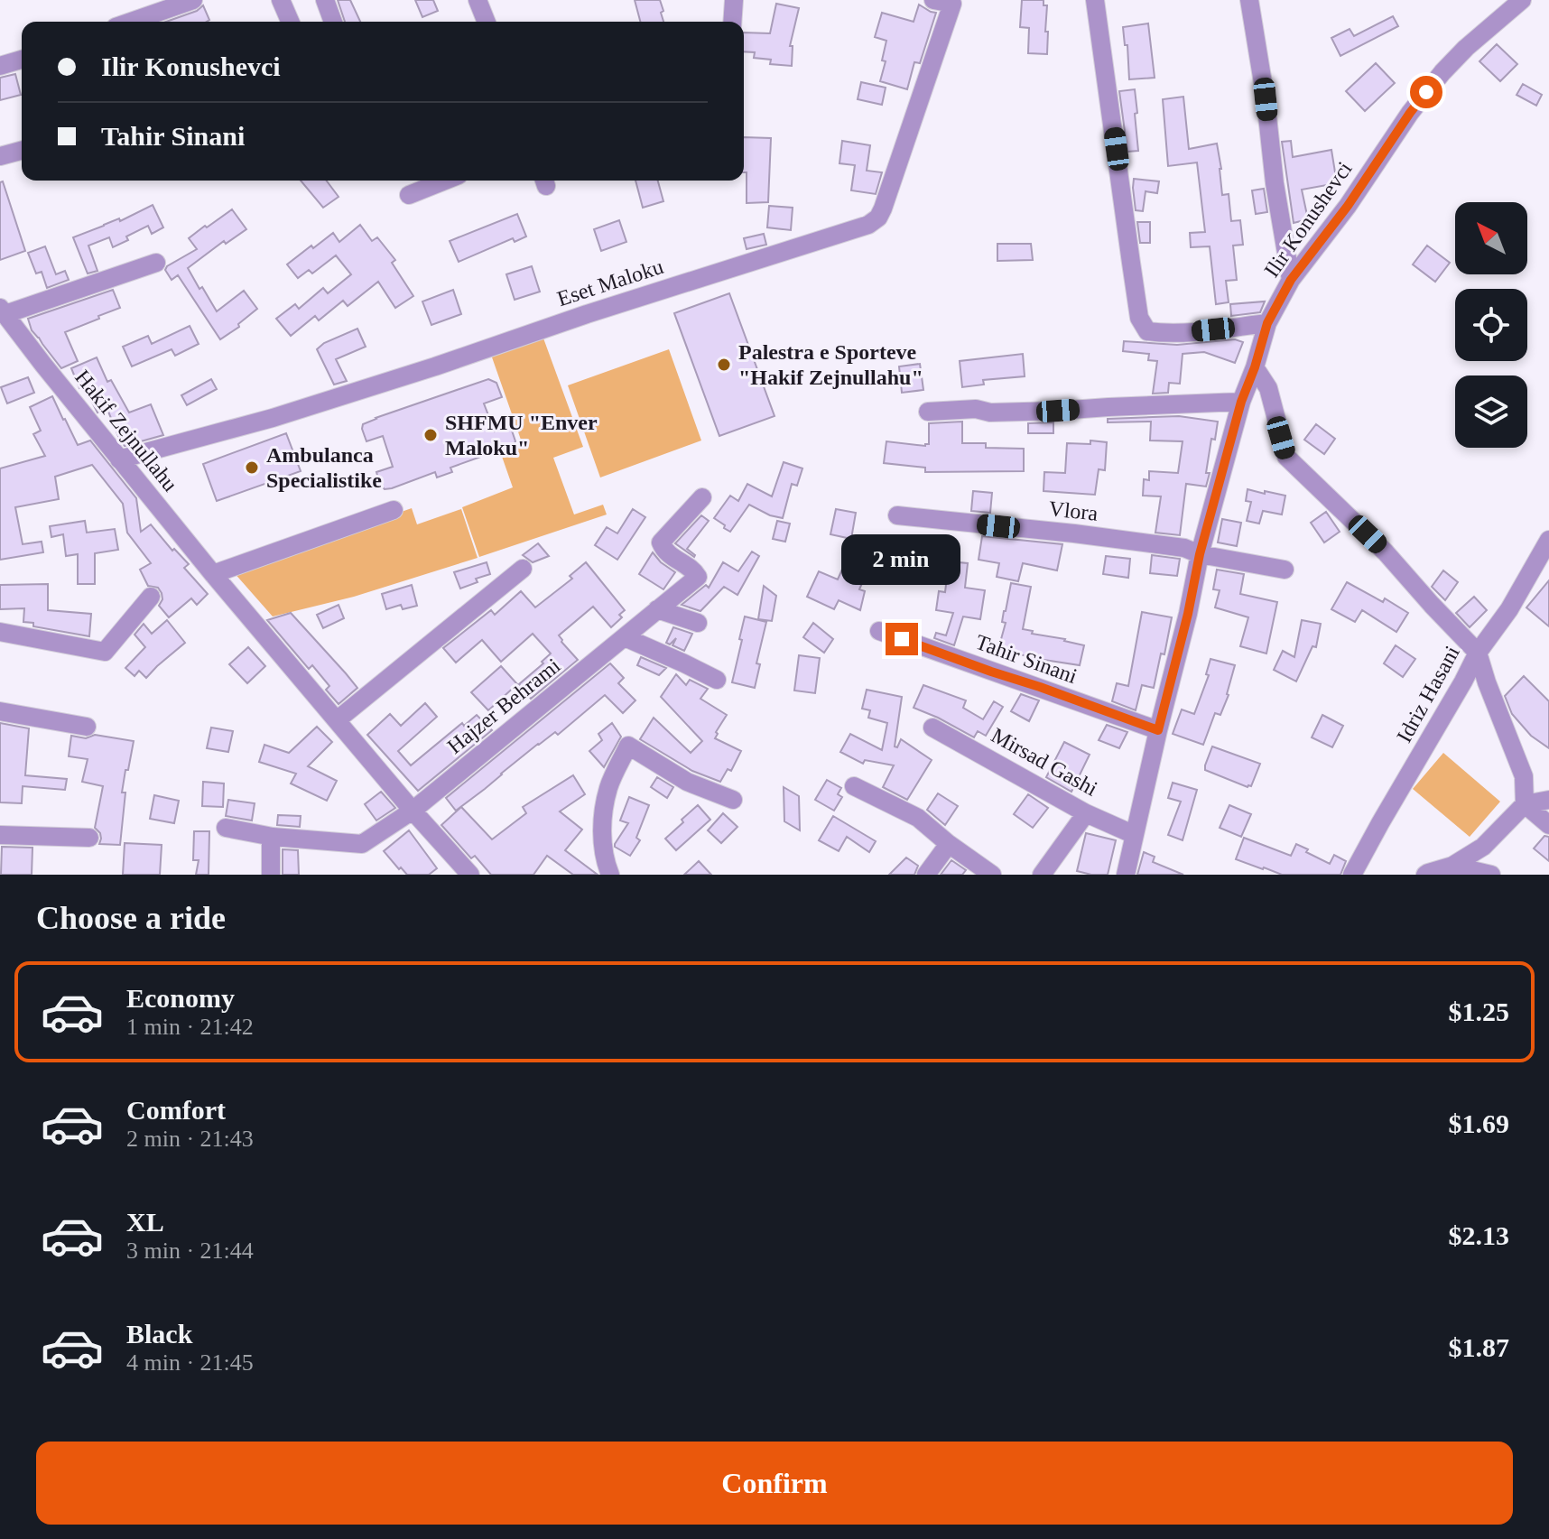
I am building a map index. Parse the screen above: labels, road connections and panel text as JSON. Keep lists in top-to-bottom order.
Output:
{
  "streets": {
    "street": [
      "Ilir Konushevci",
      "Eset Maloku",
      "Hakif Zejnullahu",
      "Vlora",
      "Tahir Sinani",
      "Idriz Hasani",
      "Hajzer Behrami",
      "Mirsad Gashi"
    ]
  },
  "crossings": [
    ["Ilir Konushevci", "Vlora"],
    ["Ilir Konushevci", "Tahir Sinani"],
    ["Ilir Konushevci", "Mirsad Gashi"],
    ["Eset Maloku", "Hakif Zejnullahu"],
    ["Hakif Zejnullahu", "Hajzer Behrami"]
  ],
  "places": ["Palestra e Sporteve \"Hakif Zejnullahu\"", "SHFMU \"Enver Maloku\"", "Ambulanca Specialistike"],
  "north": "top left",
  "page": {
    "banner": ["Ilir Konushevci", "Tahir Sinani"],
    "bubble": "2 min",
    "heading": "Choose a ride",
    "list": [
      {
        "name": "Economy",
        "note": "1 min · 21:42",
        "value": "$1.25"
      },
      {
        "name": "Comfort",
        "note": "2 min · 21:43",
        "value": "$1.69"
      },
      {
        "name": "XL",
        "note": "3 min · 21:44",
        "value": "$2.13"
      },
      {
        "name": "Black",
        "note": "4 min · 21:45",
        "value": "$1.87"
      }
    ],
    "buttons": "Confirm"
  }
}
